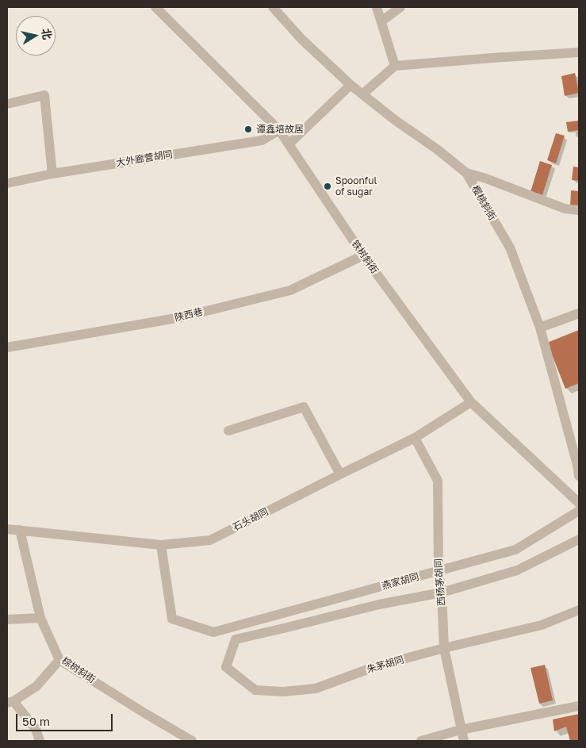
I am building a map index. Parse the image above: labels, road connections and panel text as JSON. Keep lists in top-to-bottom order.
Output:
{
  "streets": {
    "lane": [
      "大外廊营胡同",
      "樱桃斜街",
      "铁树斜街",
      "陕西巷",
      "石头胡同",
      "燕家胡同",
      "西杨茅胡同",
      "朱茅胡同",
      "棕树斜街"
    ]
  },
  "crossings": [
    ["大外廊营胡同", "铁树斜街"],
    ["铁树斜街", "陕西巷"],
    ["铁树斜街", "石头胡同"],
    ["石头胡同", "燕家胡同"],
    ["石头胡同", "西杨茅胡同"],
    ["石头胡同", "棕树斜街"],
    ["燕家胡同", "西杨茅胡同"],
    ["西杨茅胡同", "朱茅胡同"]
  ],
  "places": ["谭鑫培故居", "Spoonful of sugar"],
  "scale_bar": "50 m",
  "north": "right"
}
